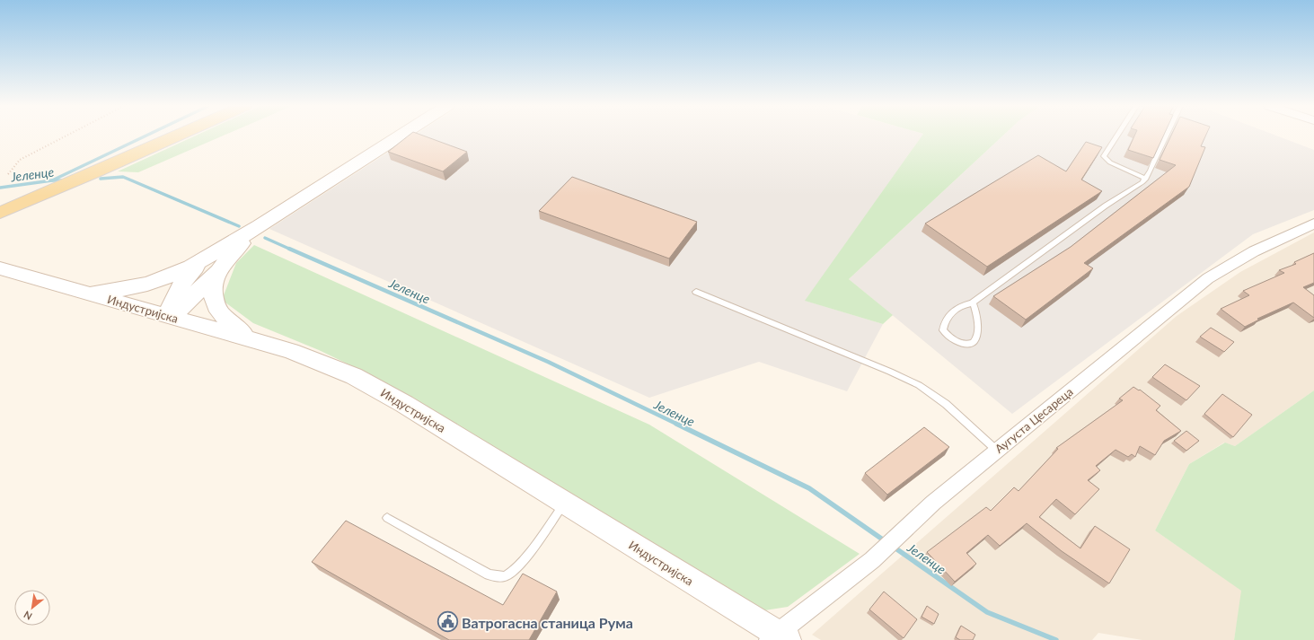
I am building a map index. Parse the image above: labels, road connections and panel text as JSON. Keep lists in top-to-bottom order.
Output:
{
  "streets": {
    "main road": ["Индустријска"],
    "street": ["Аугуста Цесареца"]
  },
  "crossings": [
    ["Индустријска", "Аугуста Цесареца"]
  ],
  "water": ["Јеленце"],
  "places": {
    "public building": ["Ватрогасна станица Рума"]
  },
  "north": "bottom left"
}
